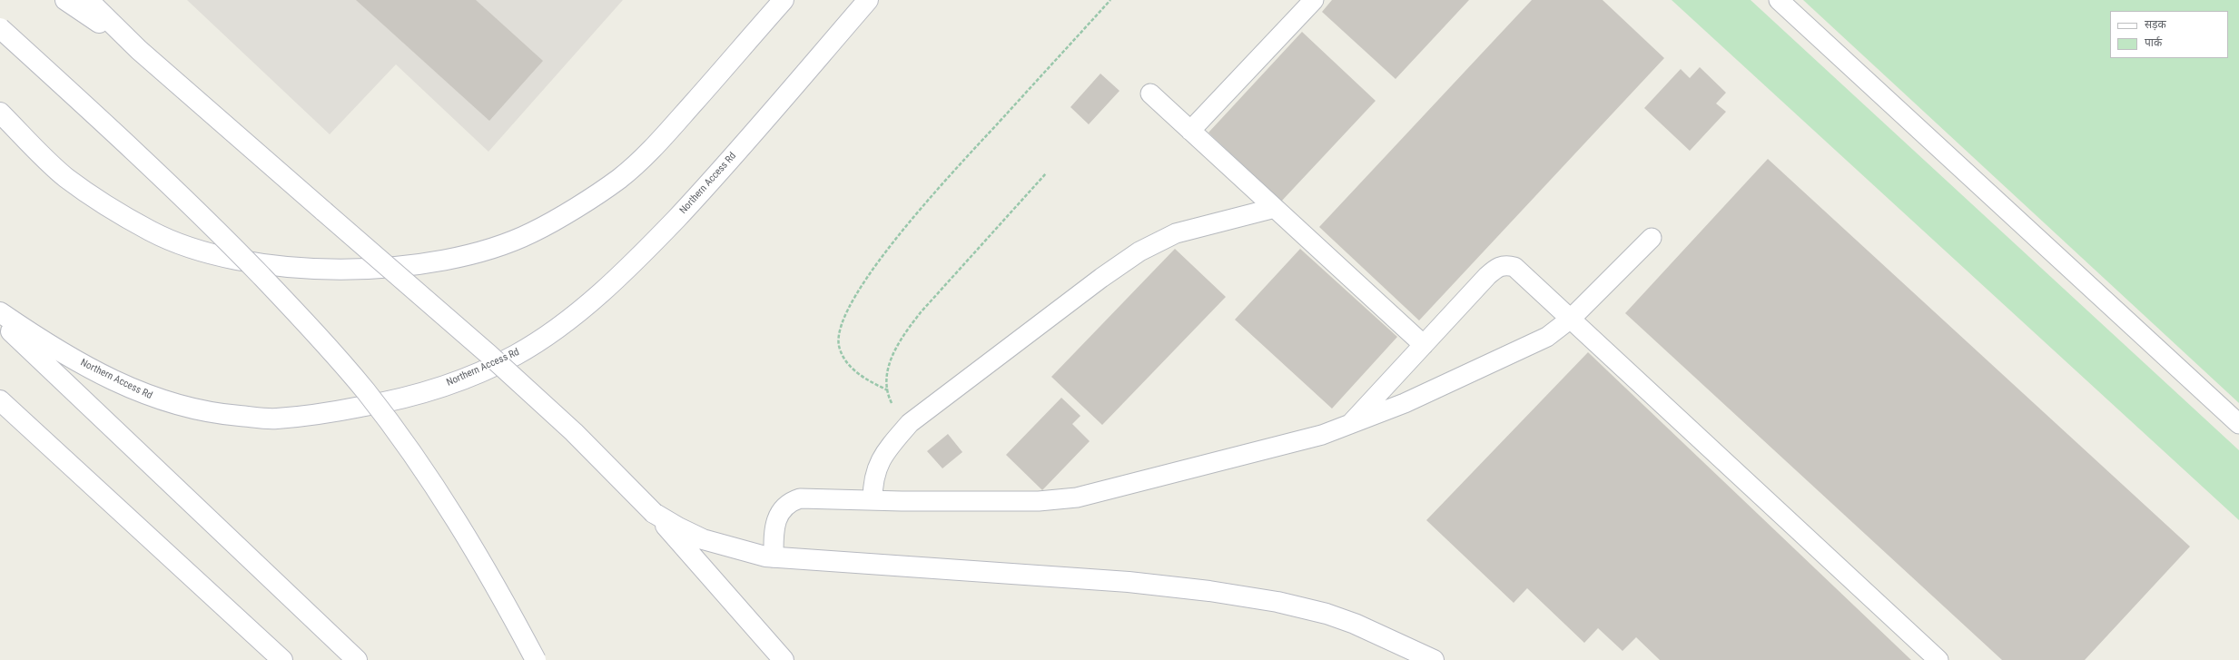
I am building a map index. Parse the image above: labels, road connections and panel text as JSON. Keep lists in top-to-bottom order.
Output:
{
  "streets": {
    "main road": ["Northern Access Rd"]
  },
  "legend": ["सड़क", "पार्क"]
}
